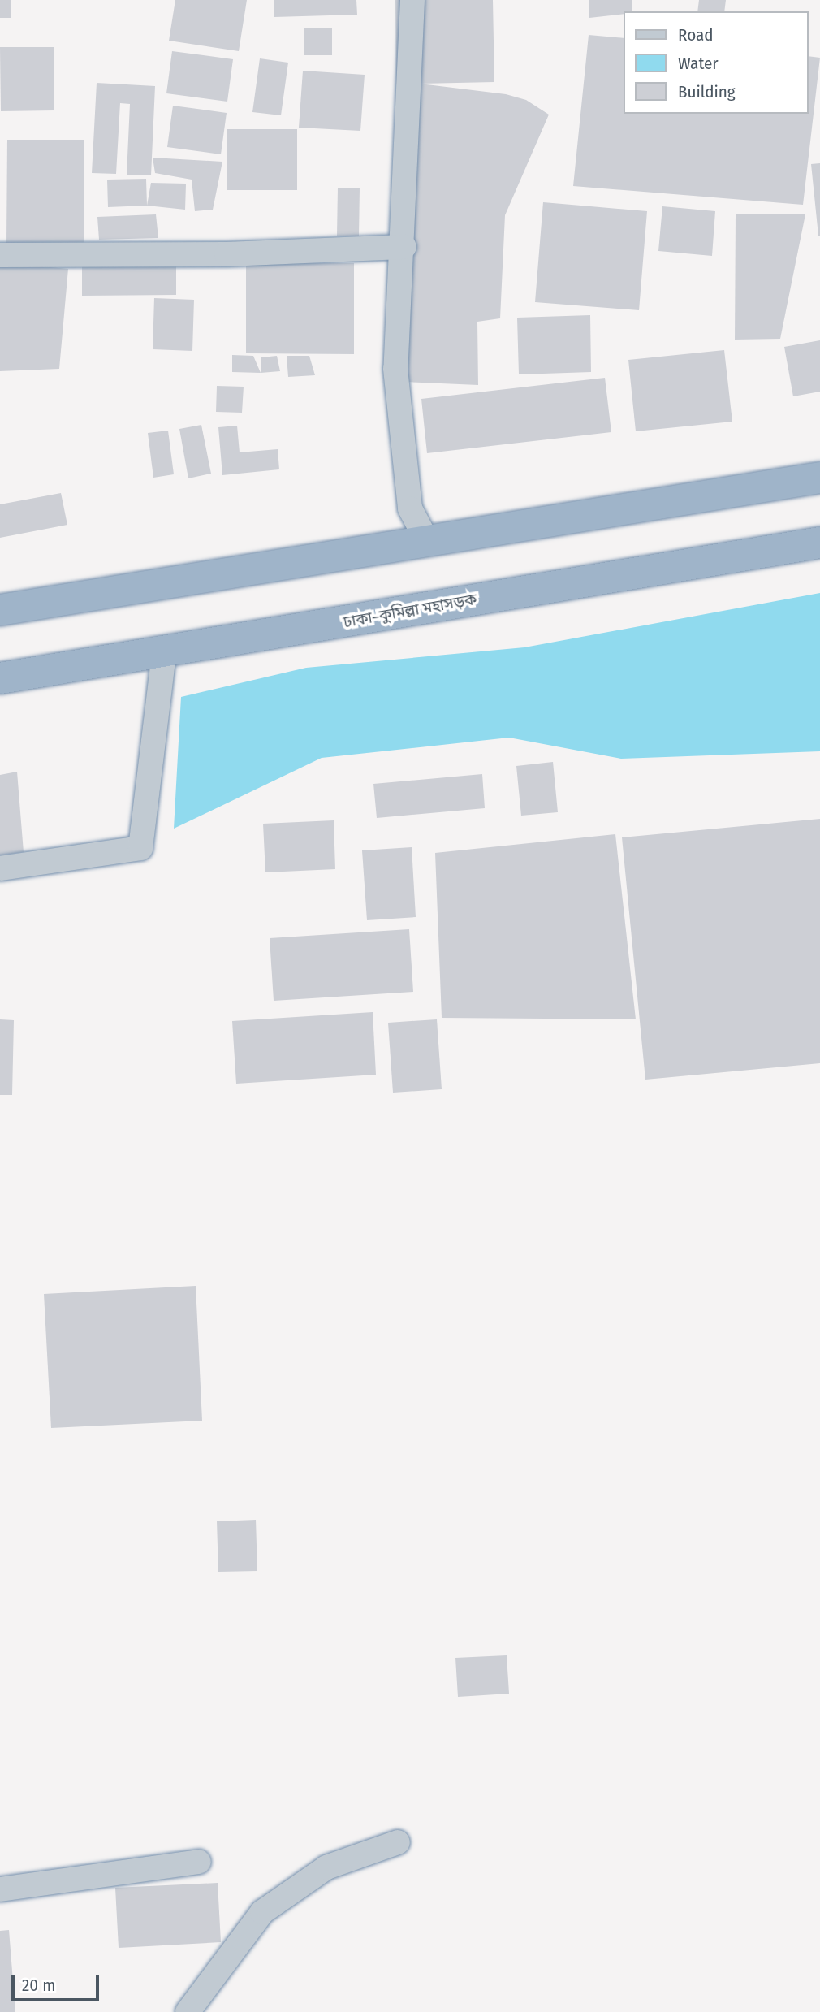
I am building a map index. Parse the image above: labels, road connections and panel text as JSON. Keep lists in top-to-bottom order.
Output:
{
  "streets": {
    "highway": ["ঢাকা–কুমিল্লা মহাসড়ক"]
  },
  "legend": ["Road", "Water", "Building"],
  "scale_bar": "20 m"
}
